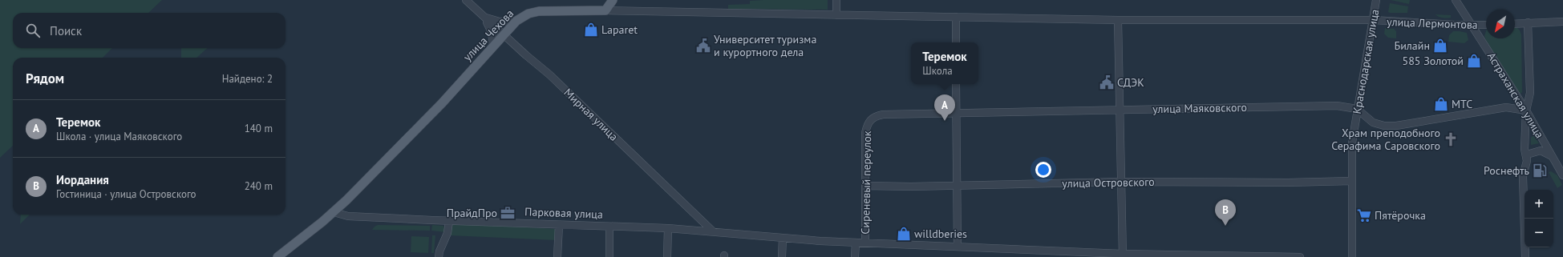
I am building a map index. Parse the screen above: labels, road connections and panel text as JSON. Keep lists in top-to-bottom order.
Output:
{
  "streets": {
    "main road": ["улица Чехова"],
    "street": [
      "улица Лермонтова",
      "Краснодарская улица",
      "Астраханская улица",
      "улица Маяковского",
      "Мирная улица",
      "Сиреневый переулок",
      "улица Островского",
      "Парковая улица"
    ]
  },
  "crossings": [
    ["улица Лермонтова", "улица Чехова"],
    ["улица Лермонтова", "Краснодарская улица"],
    ["улица Лермонтова", "Астраханская улица"],
    ["улица Чехова", "Краснодарская улица"],
    ["улица Чехова", "Мирная улица"],
    ["улица Чехова", "Парковая улица"],
    ["Краснодарская улица", "улица Маяковского"],
    ["Краснодарская улица", "улица Островского"],
    ["улица Маяковского", "Сиреневый переулок"],
    ["Мирная улица", "Парковая улица"],
    ["Сиреневый переулок", "улица Островского"],
    ["Сиреневый переулок", "Парковая улица"]
  ],
  "places": {
    "shop": [
      "Laparet",
      "Билайн",
      "585 Золотой",
      "МТС",
      "willdberies"
    ],
    "public building": ["Университет туризма и курортного дела", "СДЭК"],
    "church": ["Храм преподобного Серафима Саровского"],
    "fuel station": ["Роснефть"],
    "office": ["ПрайдПро"],
    "supermarket": ["Пятёрочка"]
  },
  "north": "bottom left",
  "page": {
    "search": "Поиск",
    "popup": ["Теремок", "Школа"],
    "heading": ["Рядом", "Найдено: 2"],
    "pins": ["A", "B"],
    "list": [
      {
        "mark": "A",
        "name": "Теремок",
        "note": "Школа · улица Маяковского",
        "value": "140 m"
      },
      {
        "mark": "B",
        "name": "Иордания",
        "note": "Гостиница · улица Островского",
        "value": "240 m"
      }
    ],
    "map_buttons": ["+", "−"]
  }
}
